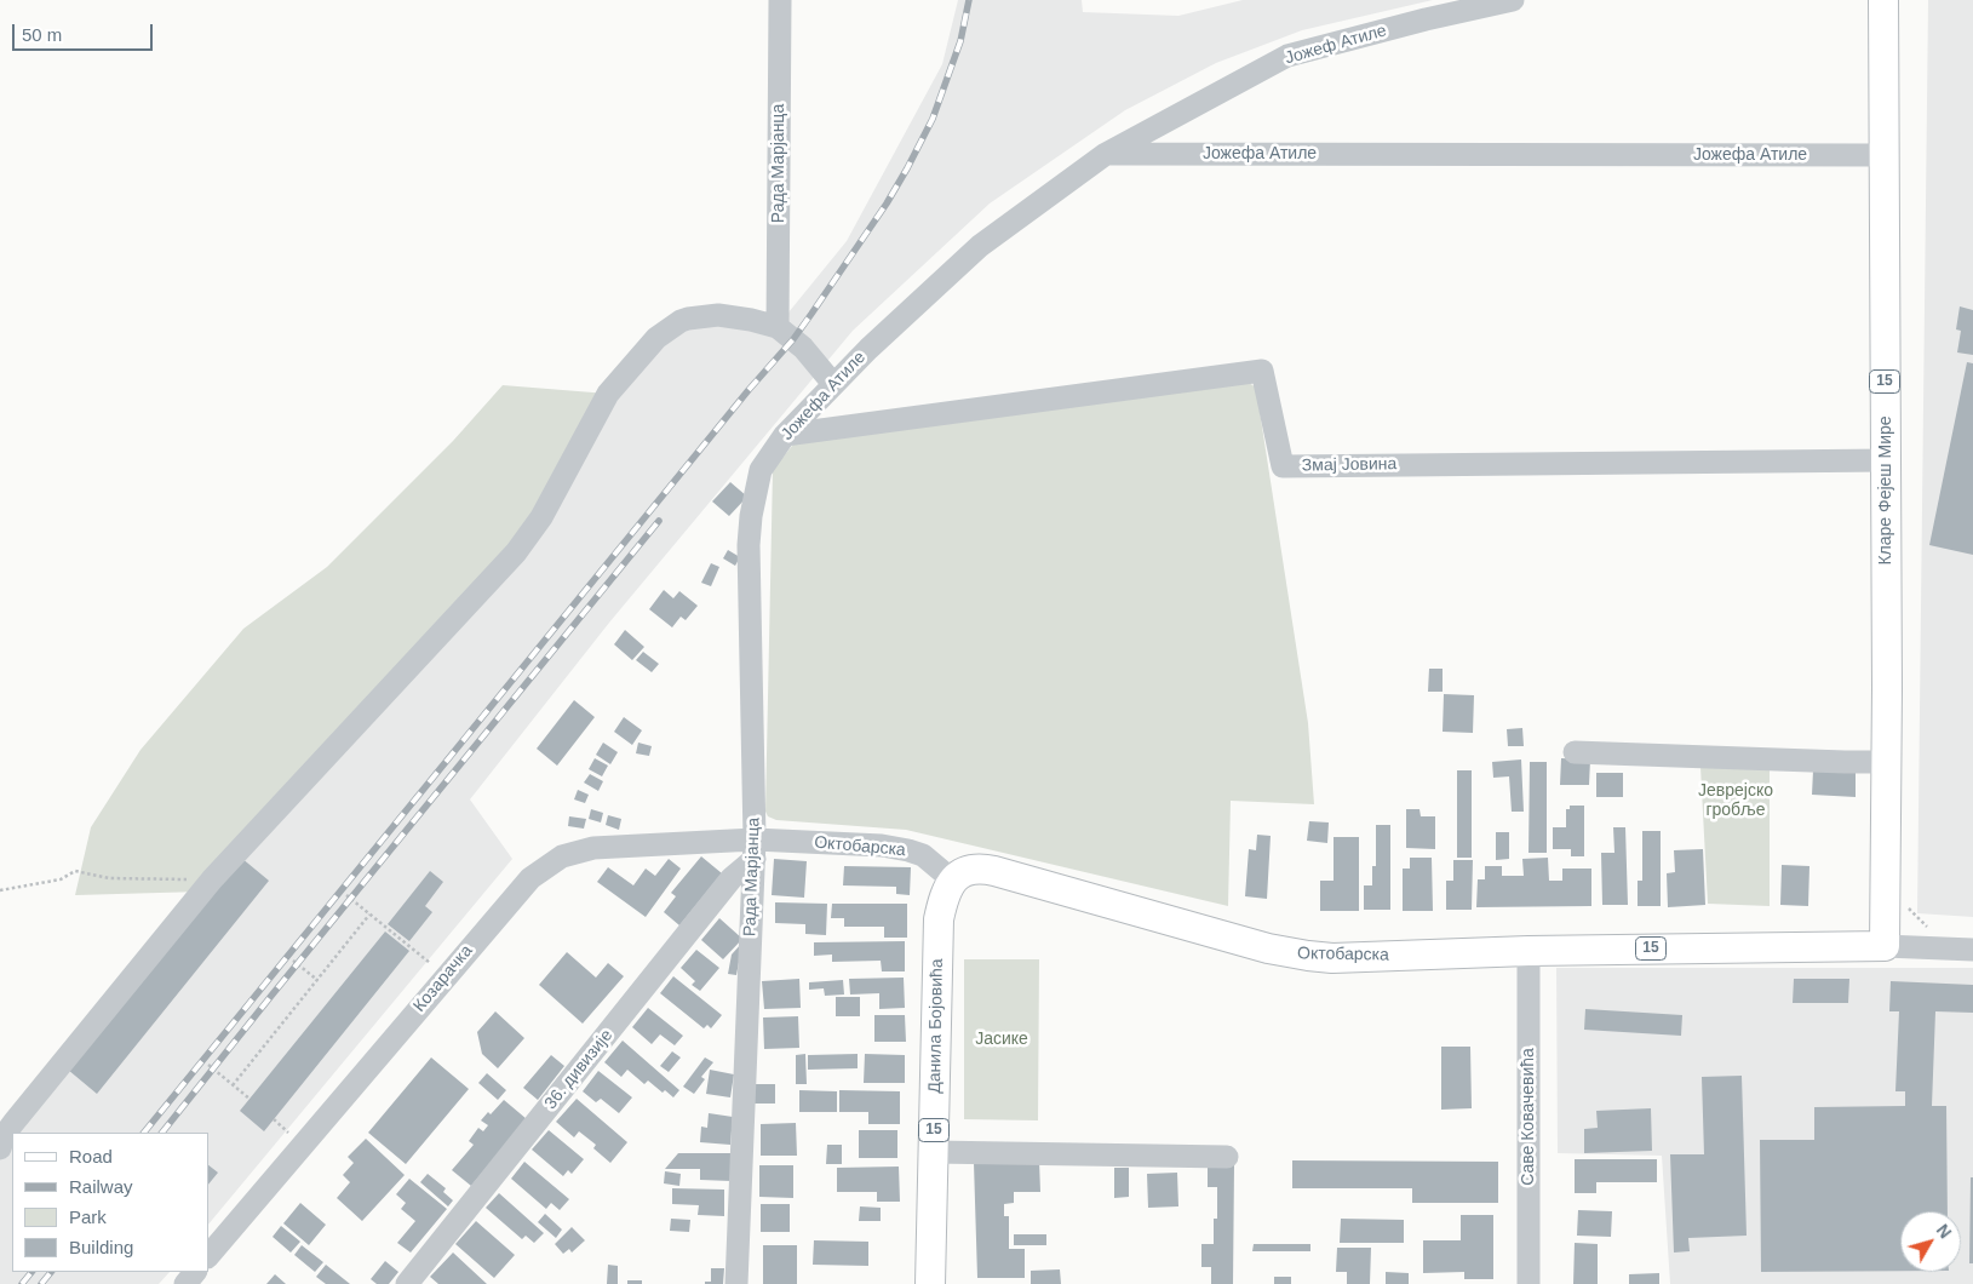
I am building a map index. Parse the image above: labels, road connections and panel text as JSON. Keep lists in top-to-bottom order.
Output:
{
  "streets": {
    "main road": [
      "15",
      "Кларе Фејеш Мире",
      "Октобарска",
      "Данила Бојовића"
    ],
    "street": [
      "Јожеф Атиле",
      "Јожефа Атиле",
      "Рада Марјанца",
      "Змај Јовина",
      "Козарачка",
      "36. дивизије",
      "Саве Ковачевића"
    ]
  },
  "crossings": [
    ["Јожеф Атиле", "Јожефа Атиле"],
    ["Јожефа Атиле", "Рада Марјанца"],
    ["Јожефа Атиле", "Змај Јовина"],
    ["Јожефа Атиле", "Кларе Фејеш Мире"],
    ["Рада Марјанца", "Октобарска"],
    ["Рада Марјанца", "Козарачка"],
    ["Рада Марјанца", "36. дивизије"],
    ["Змај Јовина", "Кларе Фејеш Мире"],
    ["Кларе Фејеш Мире", "Октобарска"],
    ["Октобарска", "Козарачка"],
    ["Октобарска", "Данила Бојовића"],
    ["Октобарска", "36. дивизије"],
    ["Октобарска", "Саве Ковачевића"],
    ["Козарачка", "36. дивизије"]
  ],
  "parks": ["Јеврејско гробље", "Јасике"],
  "legend": [
    "Road",
    "Railway",
    "Park",
    "Building"
  ],
  "scale_bar": "50 m",
  "north": "top right"
}
